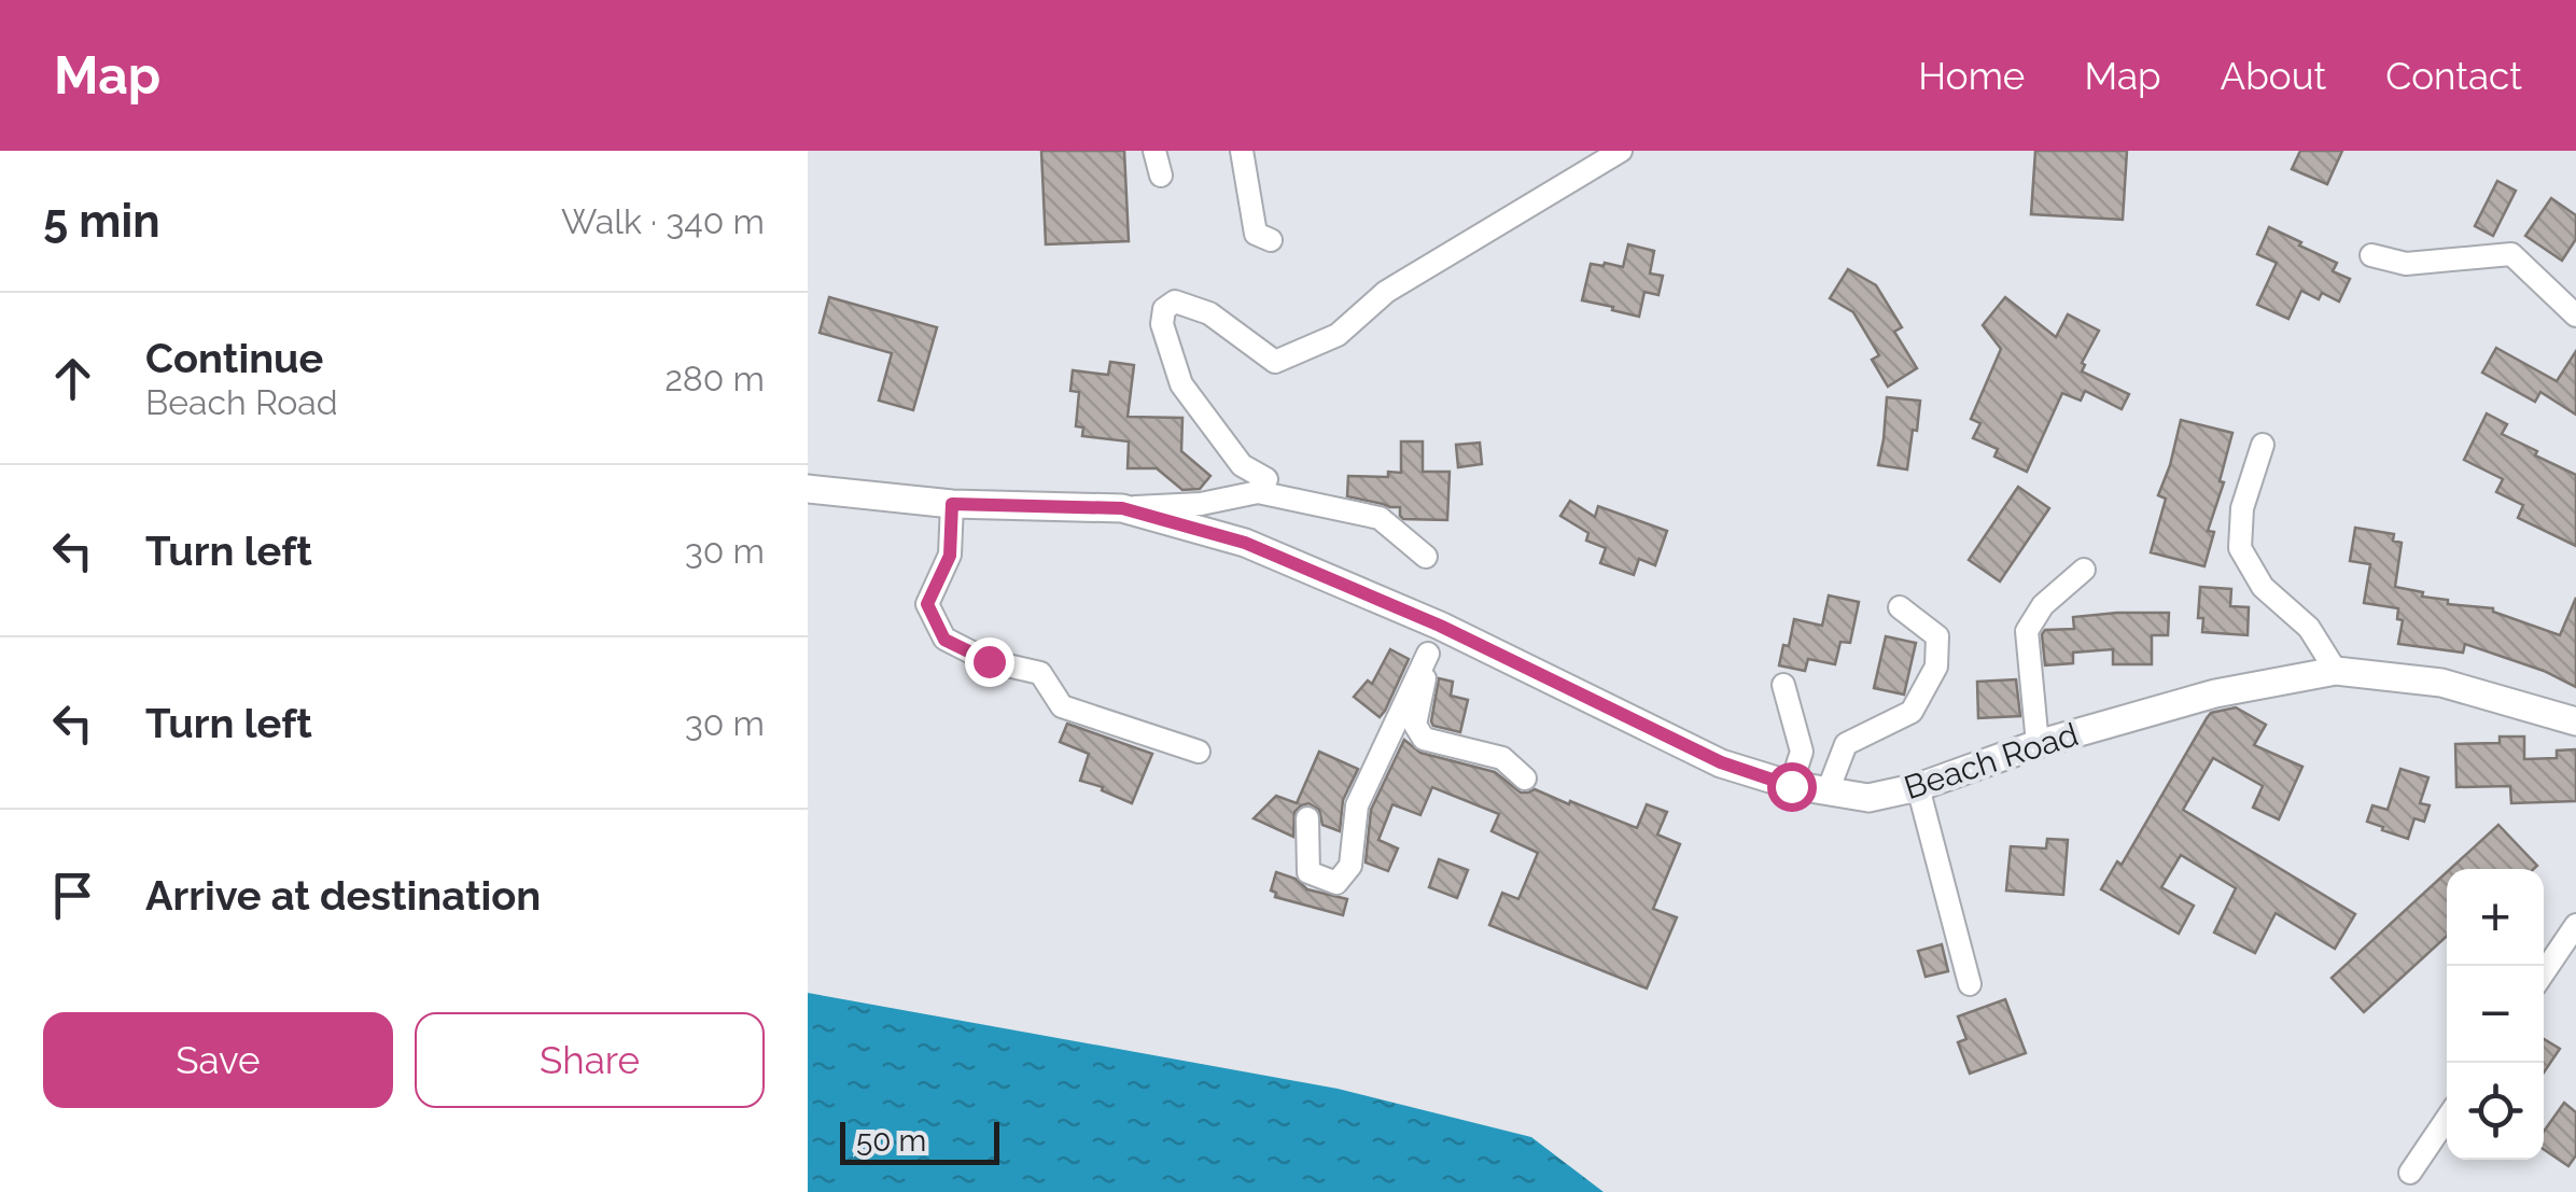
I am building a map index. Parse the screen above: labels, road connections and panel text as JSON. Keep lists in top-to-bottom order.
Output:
{
  "streets": {
    "main road": ["Beach Road"]
  },
  "scale_bar": "50 m",
  "page": {
    "header": "Map",
    "nav": [
      "Home",
      "Map",
      "About",
      "Contact"
    ],
    "heading": ["5 min", "Walk · 340 m"],
    "list": [
      ["Continue", "Beach Road", "280 m"],
      ["Turn left", "30 m"],
      ["Turn left", "30 m"],
      "Arrive at destination"
    ],
    "map_buttons": ["+", "−"],
    "buttons": ["Save", "Share"],
    "scale": "50 m"
  }
}
